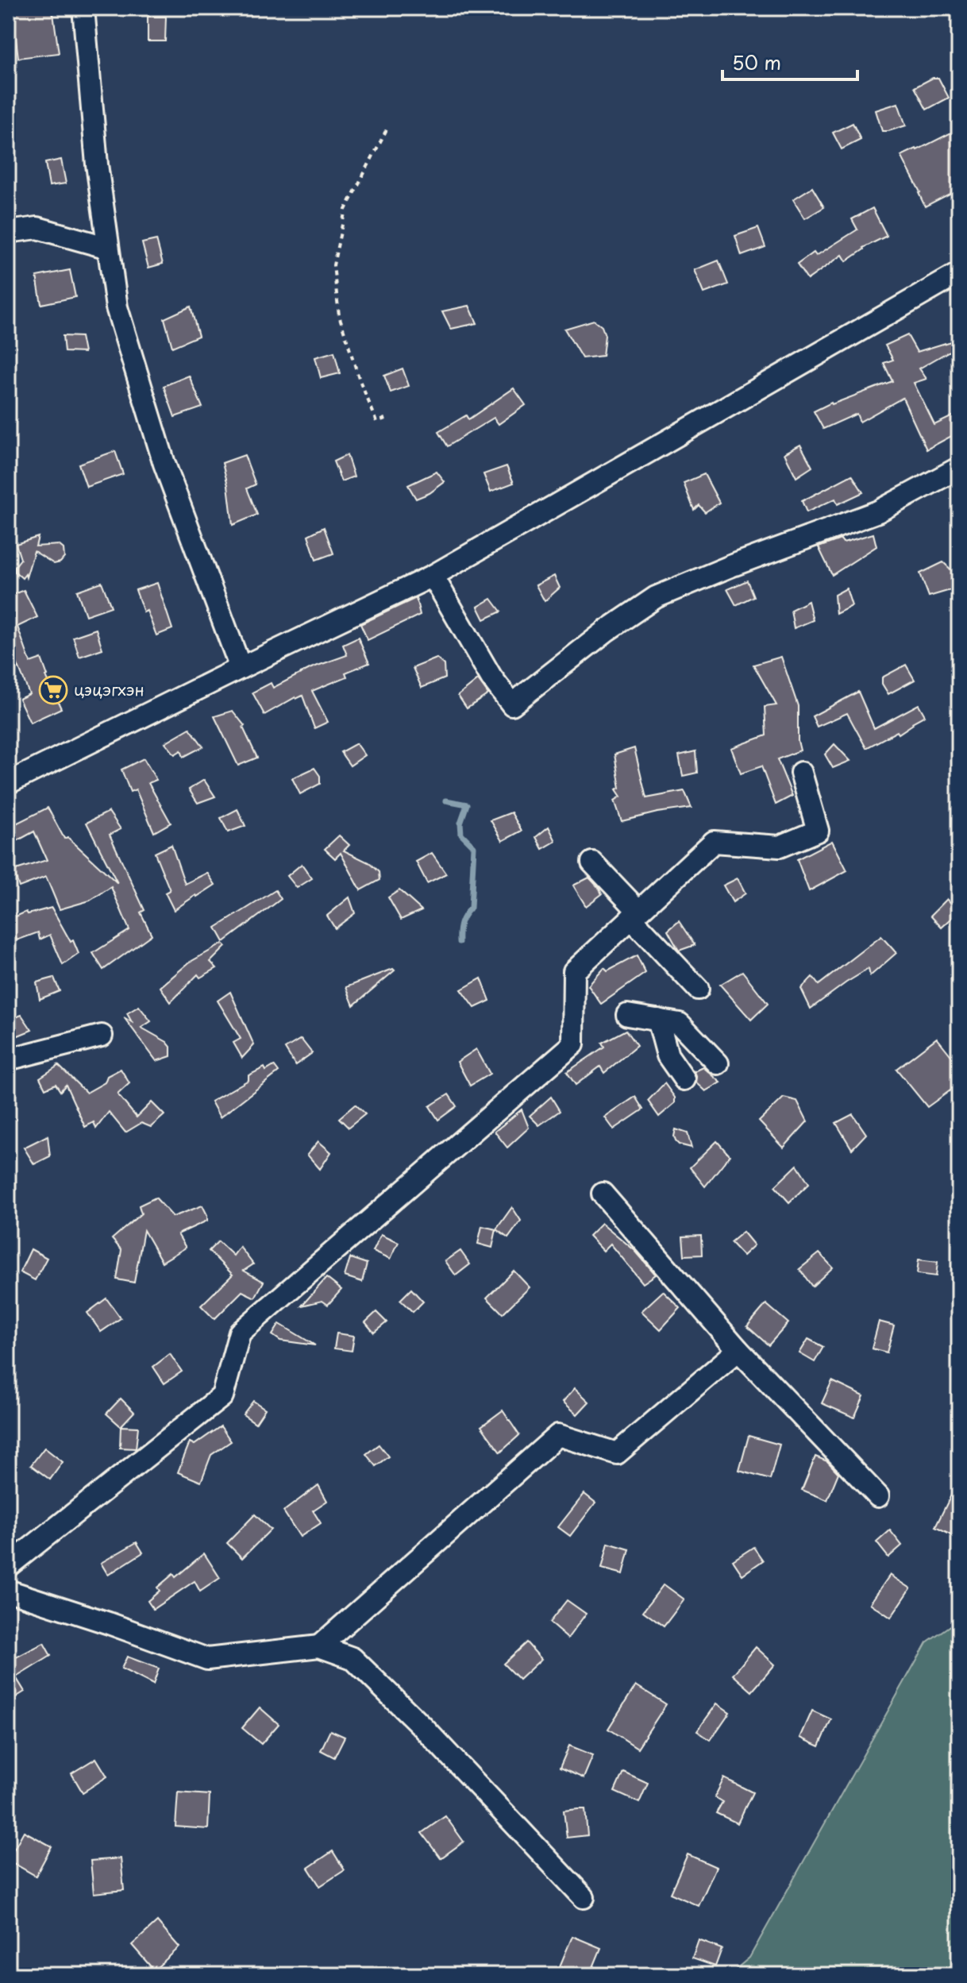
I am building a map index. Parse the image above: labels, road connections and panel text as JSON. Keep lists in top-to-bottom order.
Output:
{
  "places": {
    "supermarket": ["цэцэгхэн"]
  },
  "scale_bar": "50 m"
}
